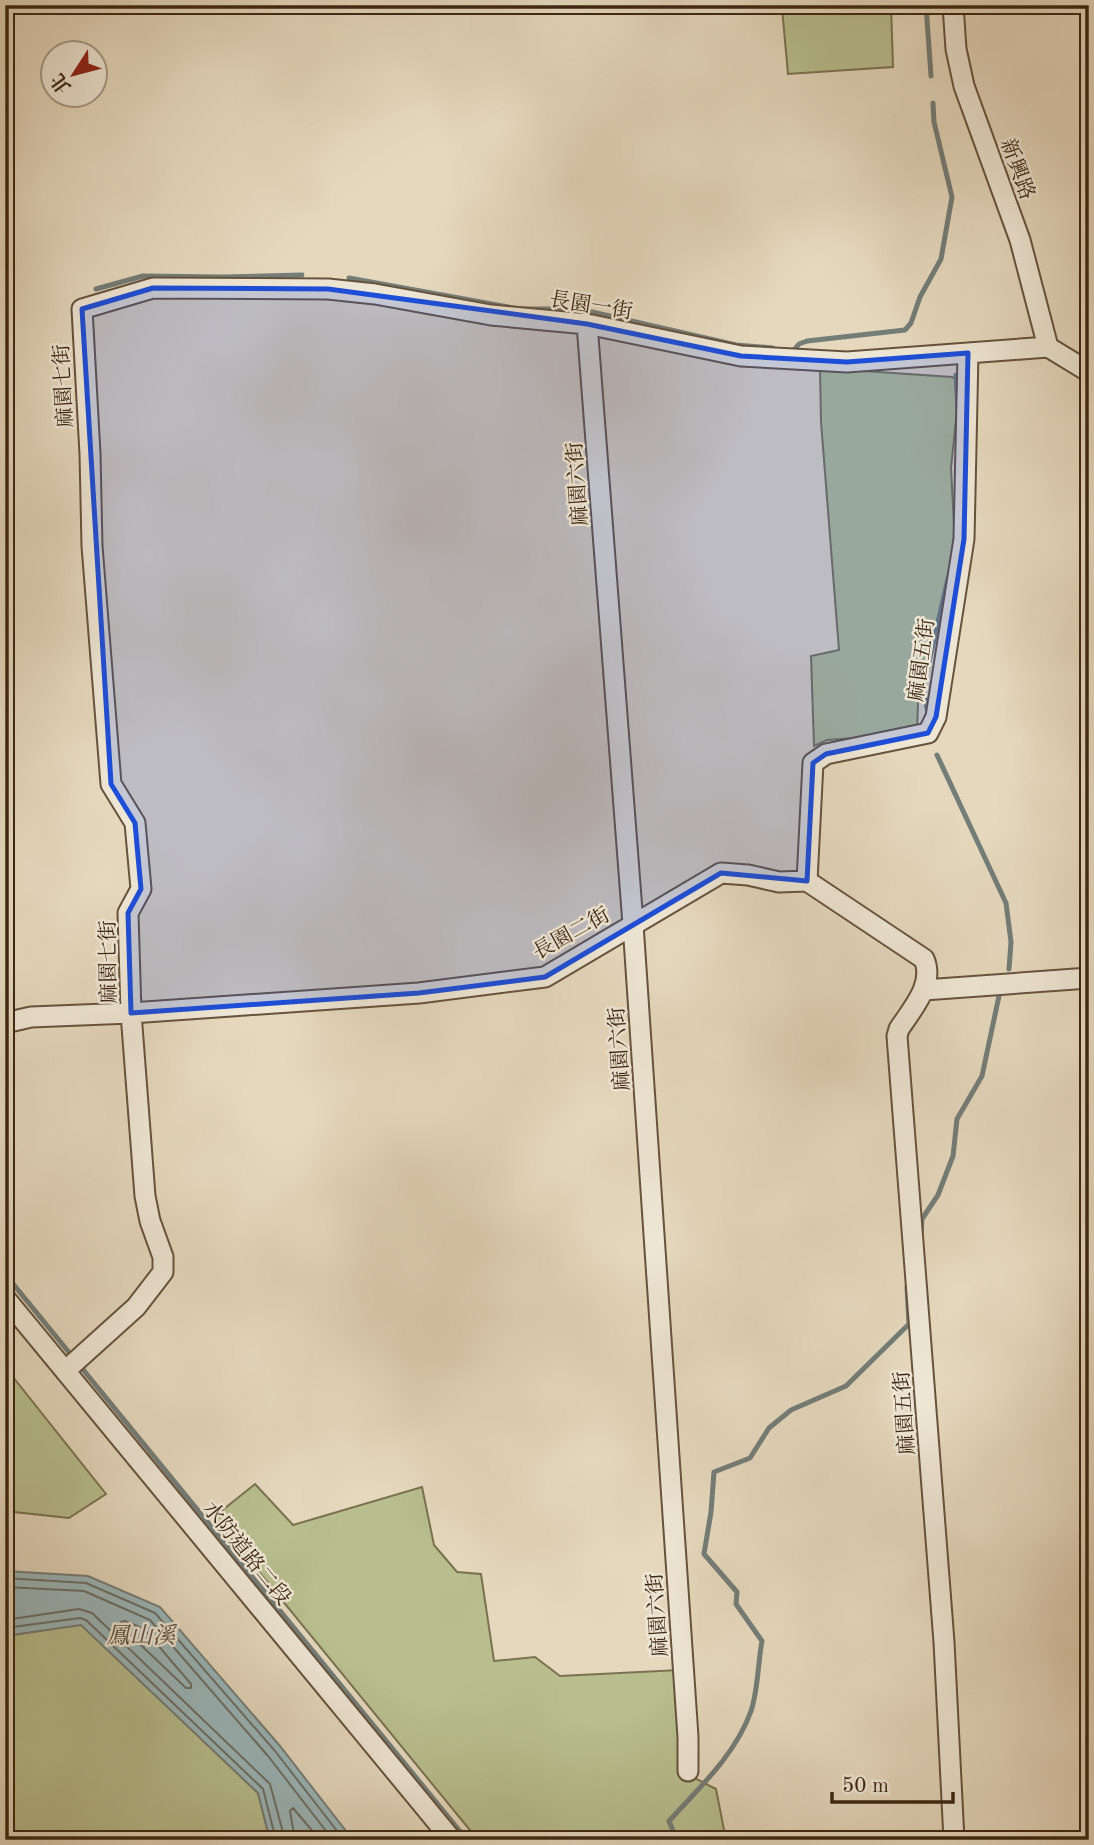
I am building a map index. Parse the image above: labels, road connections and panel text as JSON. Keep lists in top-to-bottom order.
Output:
{
  "streets": {
    "street": [
      "新興路",
      "長園一街",
      "麻園七街",
      "麻園六街",
      "麻園五街",
      "長園二街",
      "水防道路二段"
    ]
  },
  "crossings": [
    ["新興路", "長園一街"],
    ["長園一街", "麻園七街"],
    ["長園一街", "麻園六街"],
    ["長園一街", "麻園五街"],
    ["麻園七街", "長園二街"],
    ["麻園七街", "水防道路二段"],
    ["麻園六街", "長園二街"],
    ["麻園五街", "長園二街"]
  ],
  "water": ["鳳山溪"],
  "scale_bar": "50 m",
  "north": "bottom left"
}
